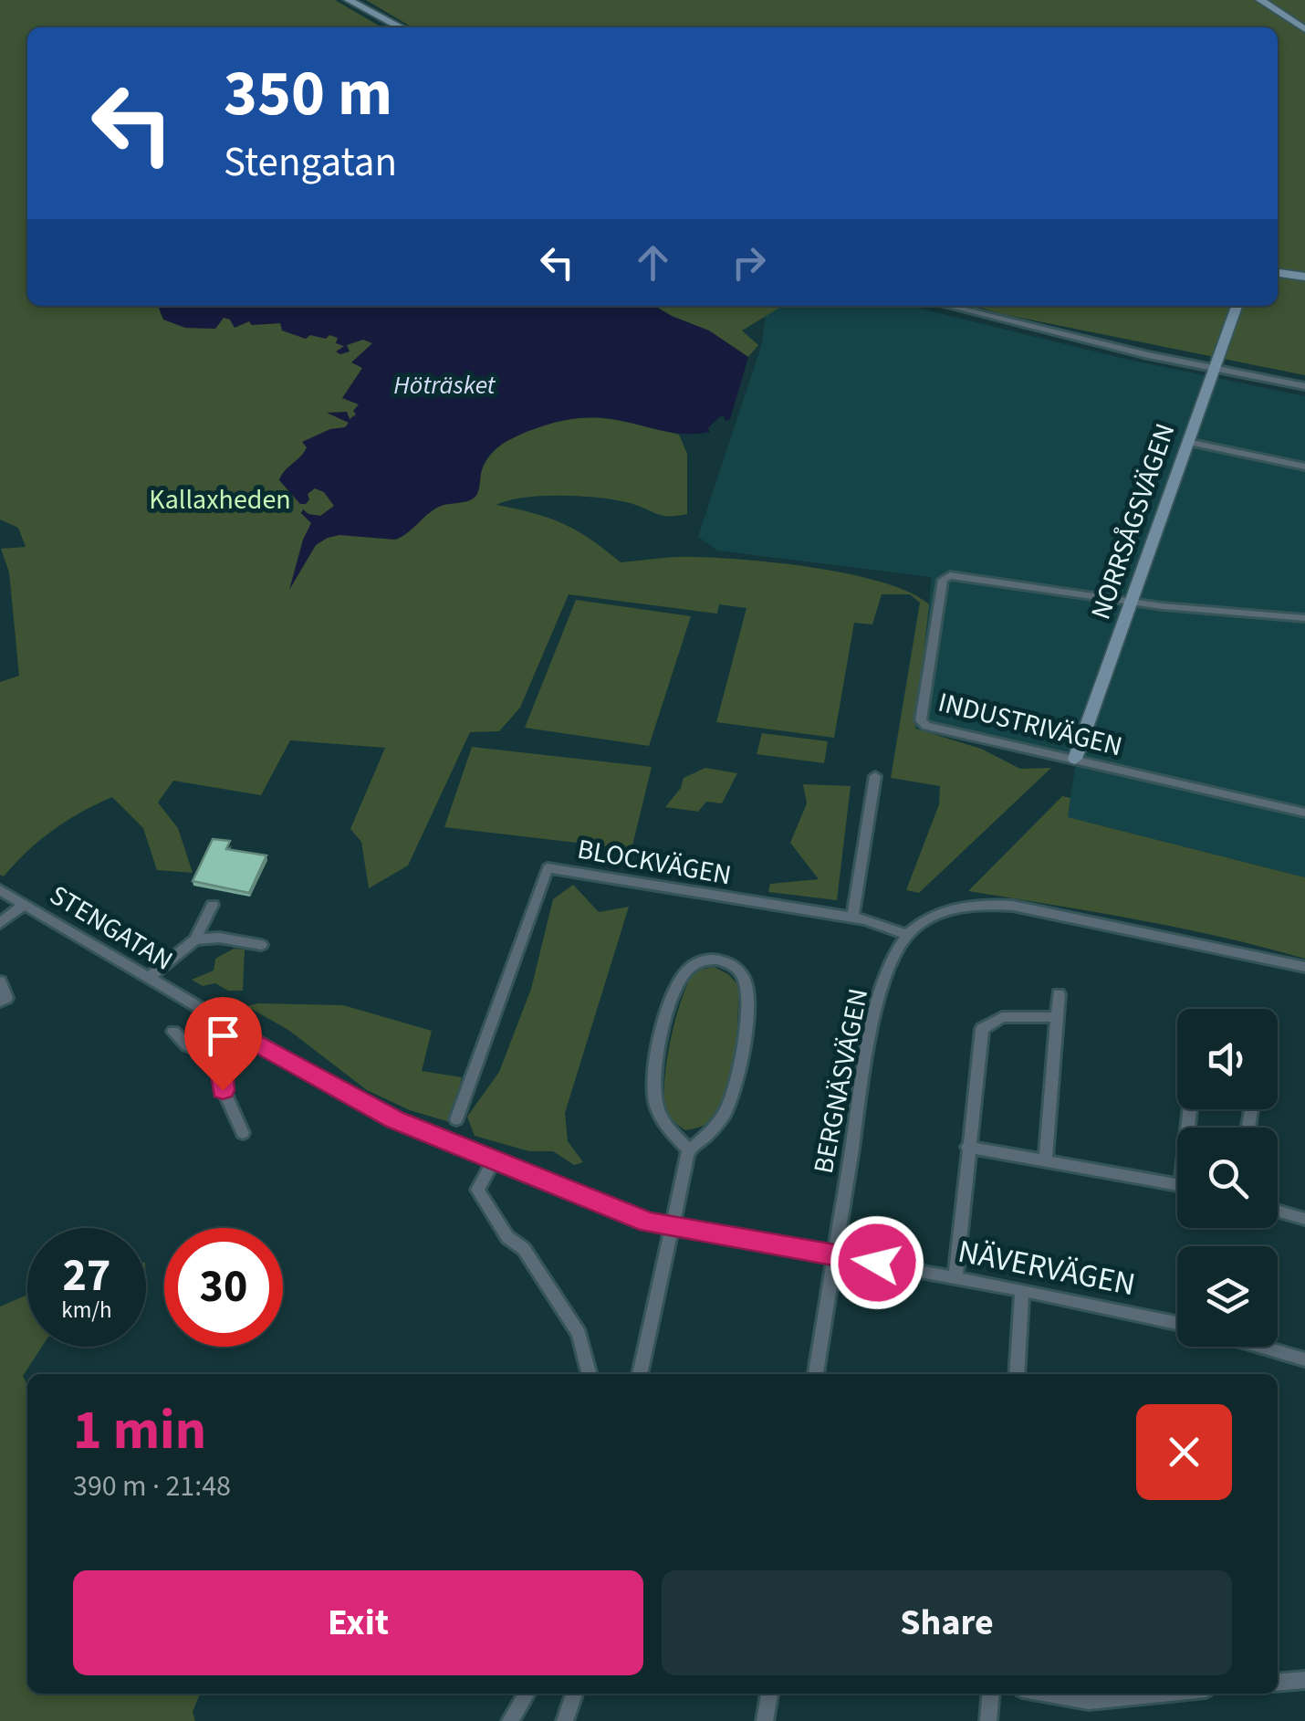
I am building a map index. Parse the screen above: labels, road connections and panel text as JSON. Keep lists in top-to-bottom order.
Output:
{
  "streets": {
    "street": [
      "NORRSÅGSVÄGEN",
      "INDUSTRIVÄGEN",
      "BLOCKVÄGEN",
      "STENGATAN",
      "BERGNÄSVÄGEN",
      "NÄVERVÄGEN"
    ]
  },
  "crossings": [
    ["NORRSÅGSVÄGEN", "INDUSTRIVÄGEN"],
    ["BLOCKVÄGEN", "BERGNÄSVÄGEN"],
    ["STENGATAN", "BERGNÄSVÄGEN"],
    ["STENGATAN", "NÄVERVÄGEN"],
    ["BERGNÄSVÄGEN", "NÄVERVÄGEN"]
  ],
  "water": ["Höträsket"],
  "parks": ["Kallaxheden"],
  "page": {
    "turn": ["350 m", "Stengatan"],
    "speed": "27 km/h",
    "limit": "30",
    "heading": ["1 min", "390 m · 21:48"],
    "buttons": ["Exit", "Share"]
  }
}
